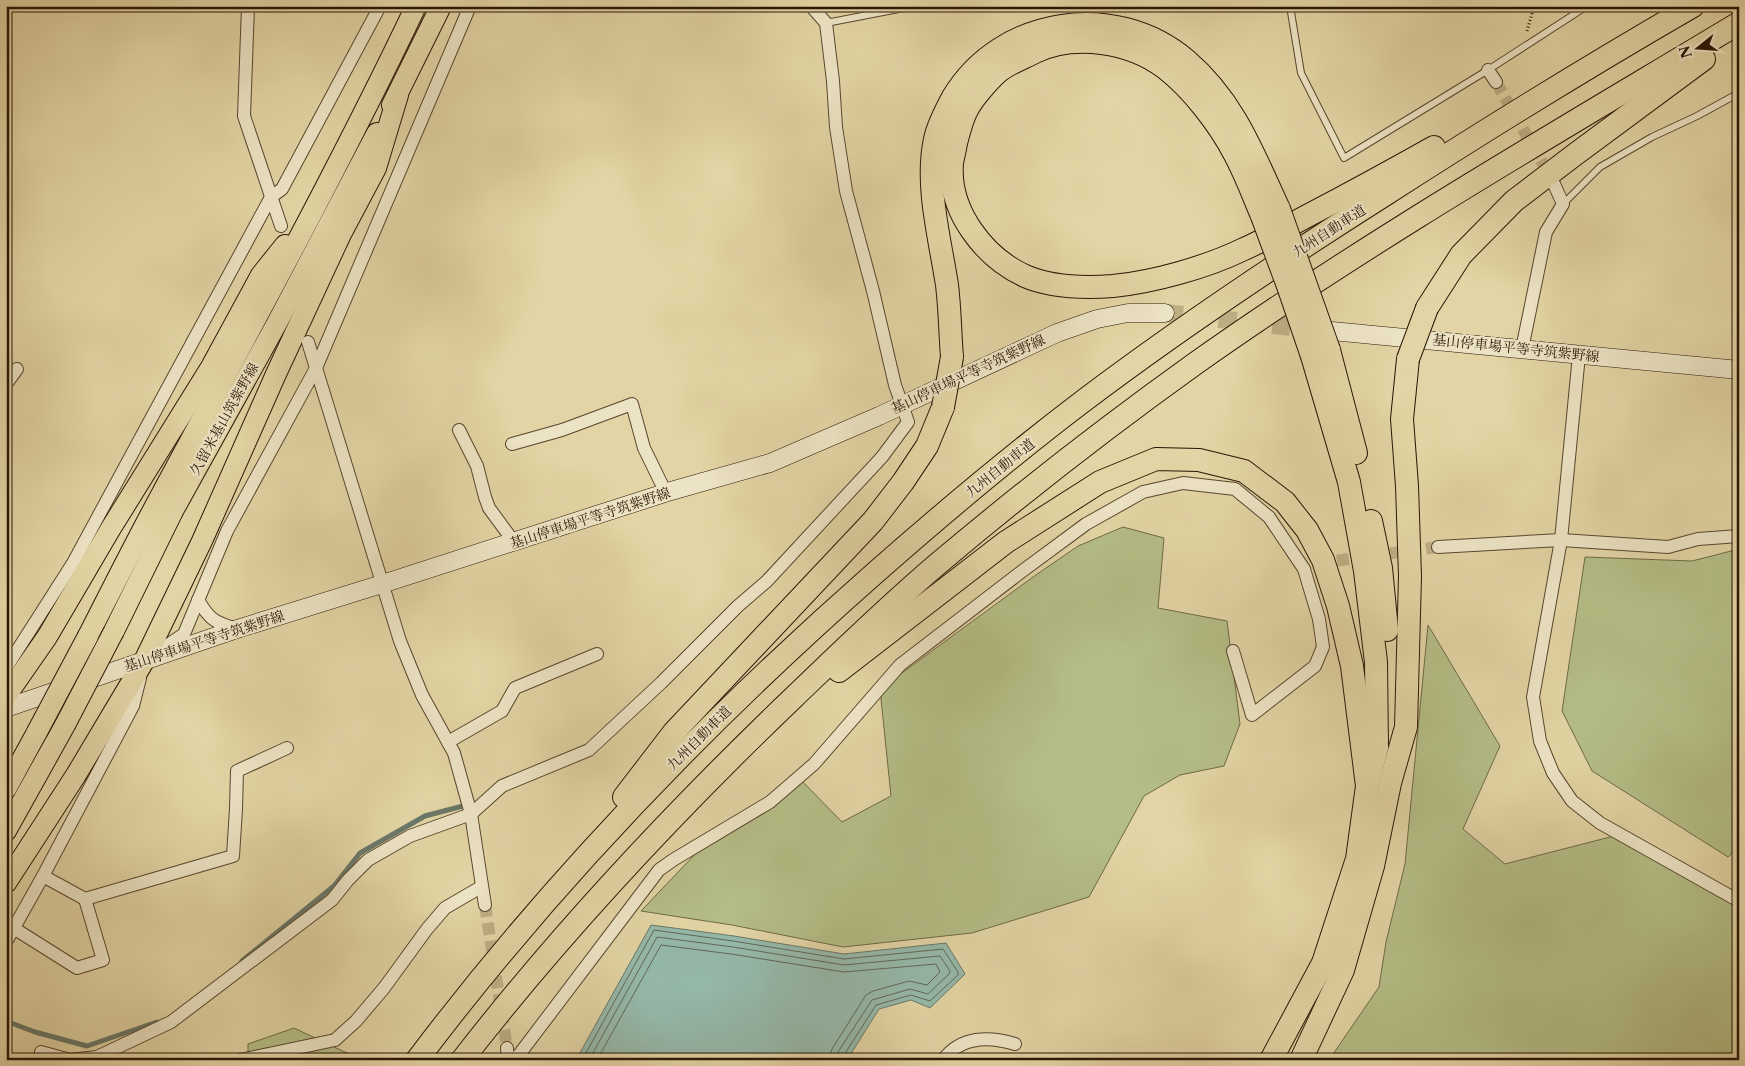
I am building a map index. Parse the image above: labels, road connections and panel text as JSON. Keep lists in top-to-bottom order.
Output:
{
  "streets": {
    "highway": ["九州自動車道"],
    "main road": ["基山停車場平等寺筑紫野線", "久留米基山筑紫野線"]
  },
  "north": "left"
}
